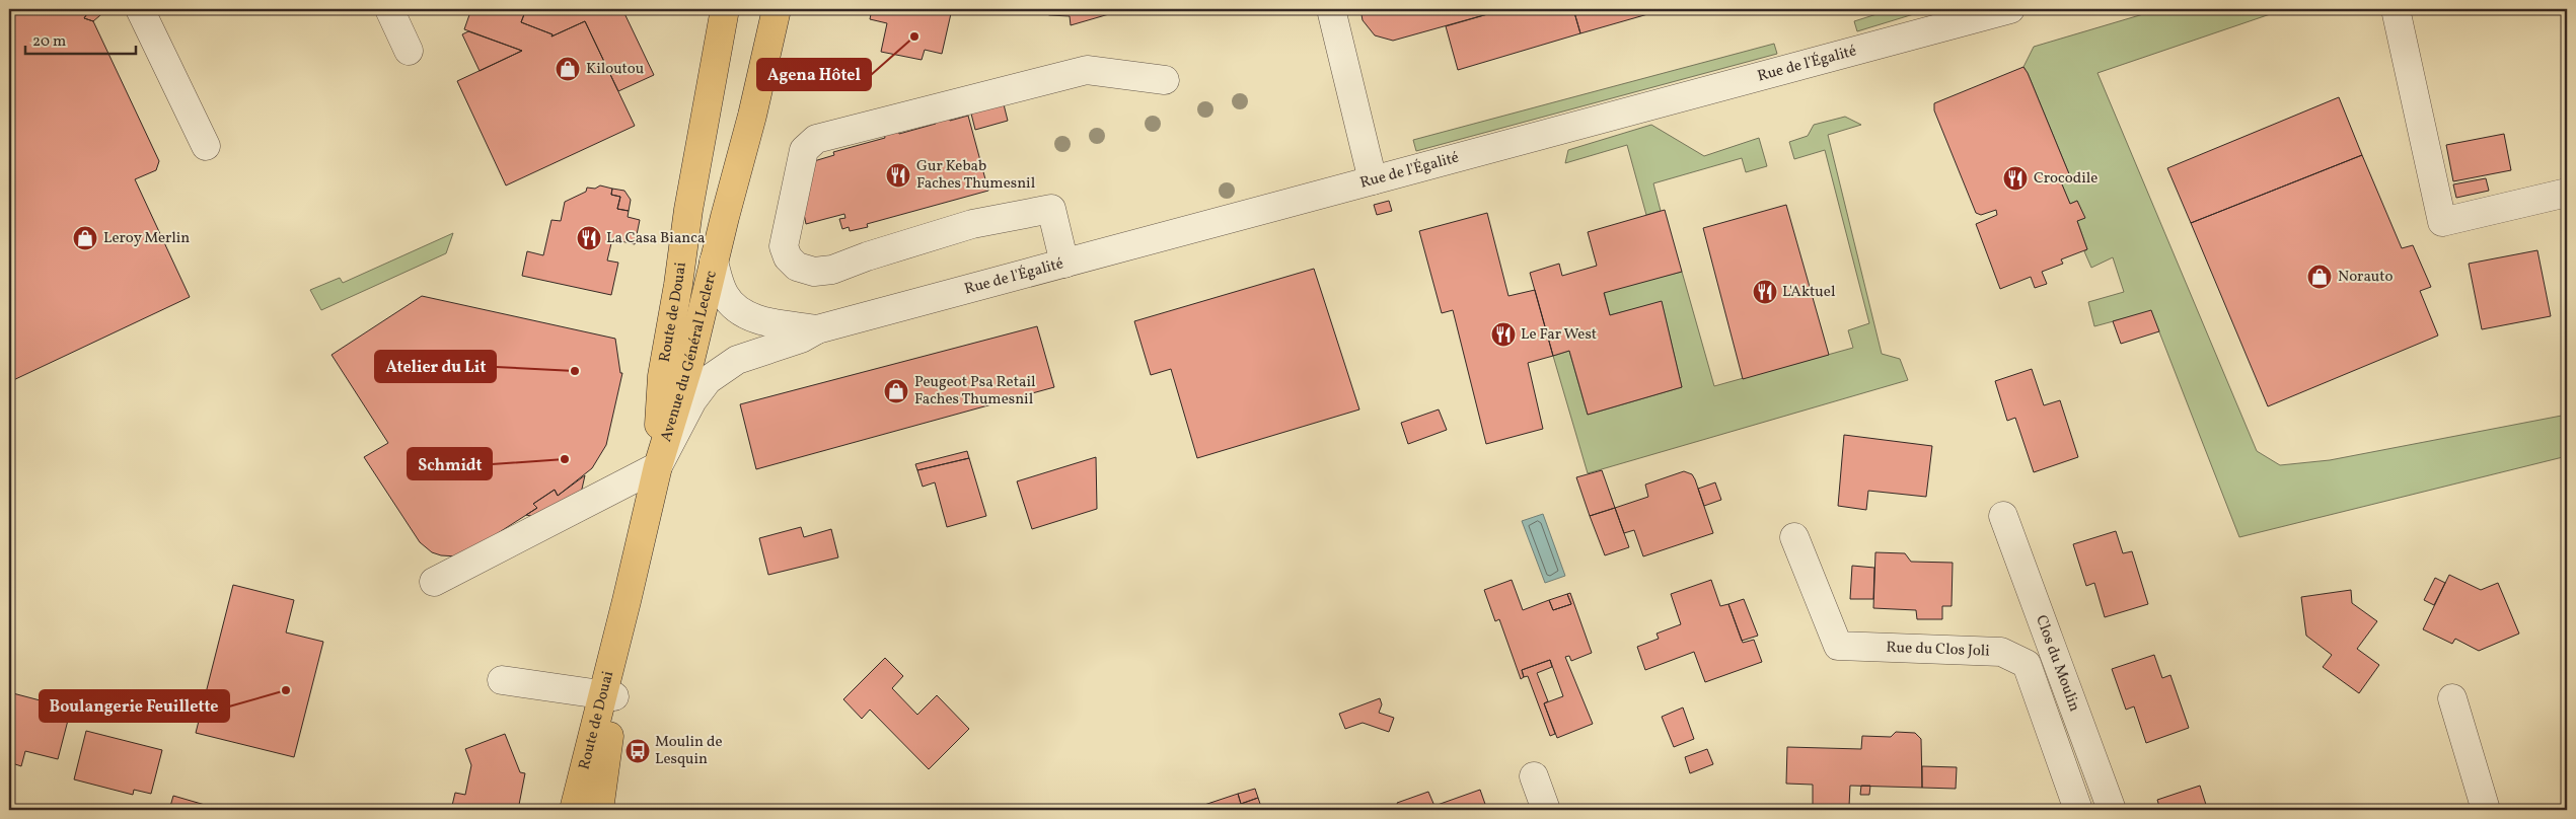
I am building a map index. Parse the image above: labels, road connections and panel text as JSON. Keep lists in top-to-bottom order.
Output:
{
  "streets": {
    "main road": ["Route de Douai", "Avenue du Général Leclerc"],
    "street": ["Rue de l'Égalité", "Rue du Clos Joli", "Clos du Moulin"]
  },
  "crossings": [
    ["Rue de l'Égalité", "Route de Douai"],
    ["Rue de l'Égalité", "Avenue du Général Leclerc"],
    ["Route de Douai", "Avenue du Général Leclerc"]
  ],
  "places": {
    "other": [
      "Agena Hôtel",
      "Atelier du Lit",
      "Schmidt",
      "Boulangerie Feuillette"
    ],
    "shop": [
      "Kiloutou",
      "Leroy Merlin",
      "Norauto",
      "Peugeot Psa Retail Faches Thumesnil"
    ],
    "restaurant": [
      "Gur Kebab Faches Thumesnil",
      "Crocodile",
      "La Casa Bianca",
      "L'Aktuel",
      "Le Far West"
    ],
    "bus stop": ["Moulin de Lesquin"]
  },
  "scale_bar": "20 m"
}
